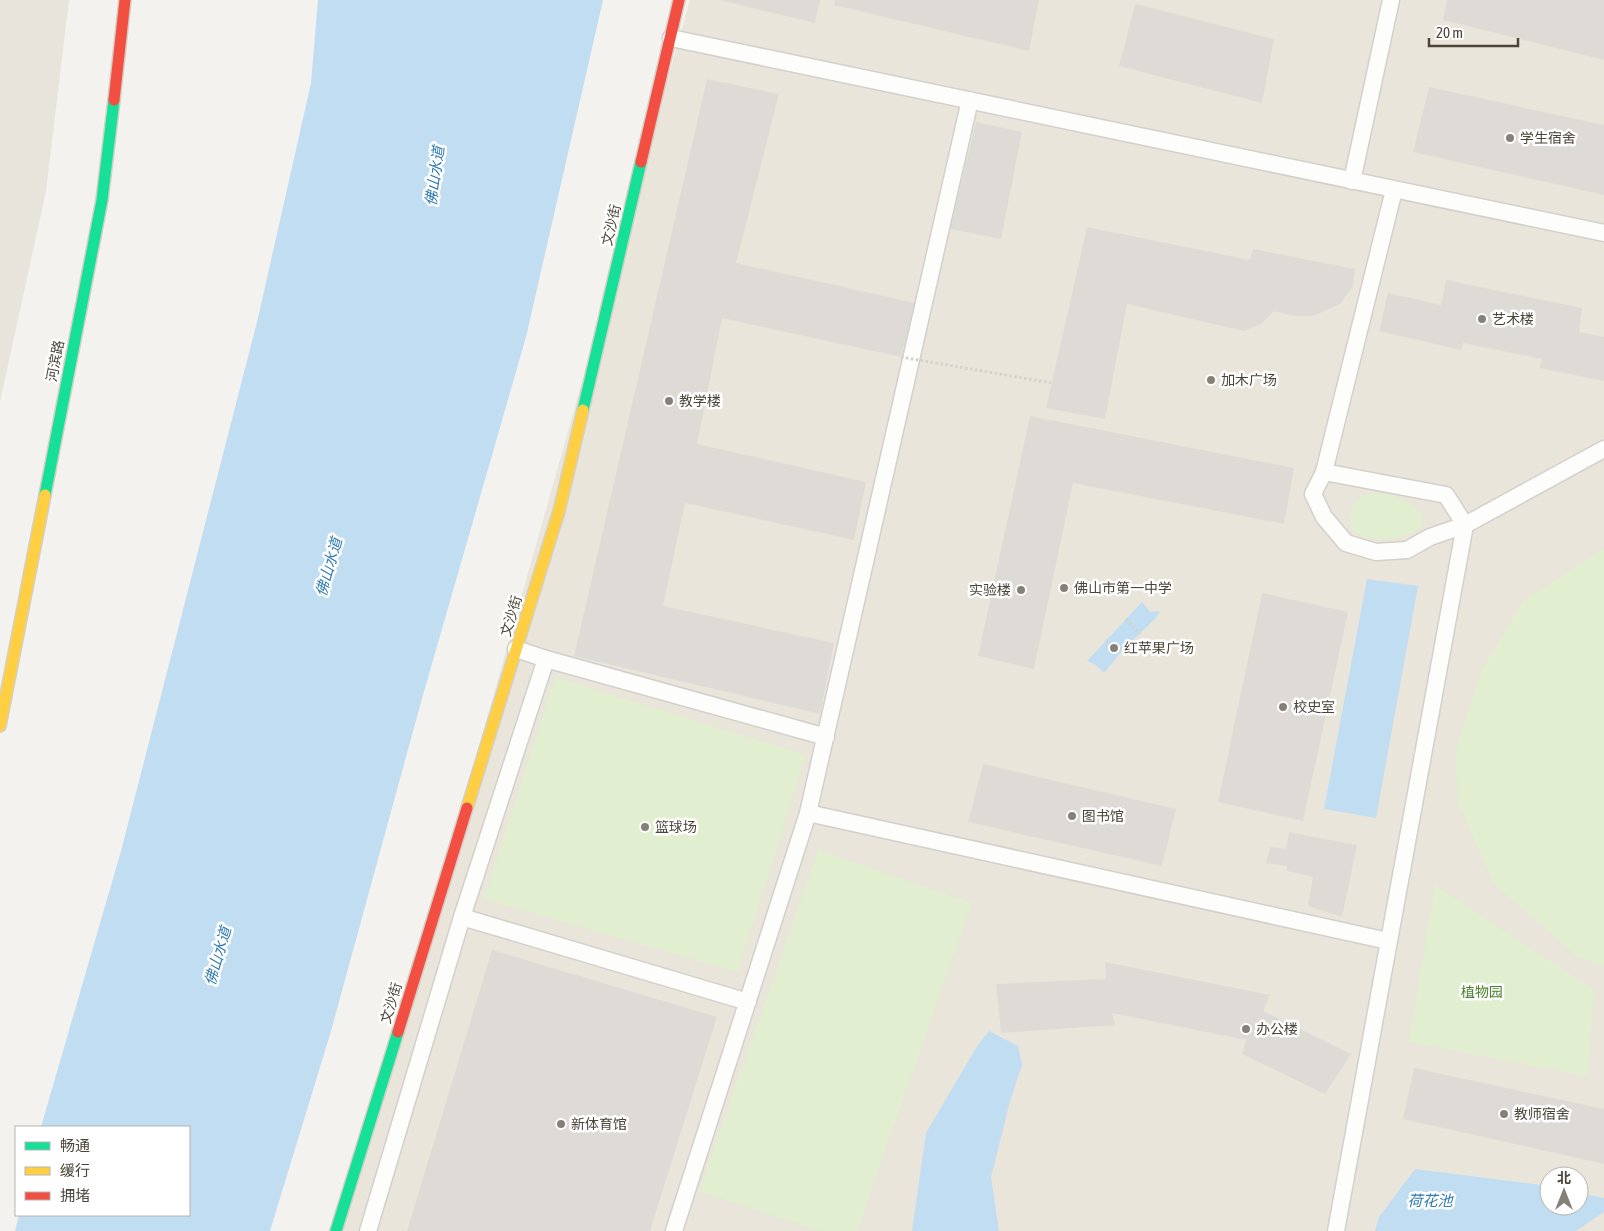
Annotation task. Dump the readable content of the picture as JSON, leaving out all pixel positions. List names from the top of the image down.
{
  "streets": {
    "street": ["文沙街", "河滨路"]
  },
  "water": ["佛山水道", "荷花池"],
  "parks": ["植物园"],
  "places": [
    "学生宿舍",
    "艺术楼",
    "加木广场",
    "教学楼",
    "佛山市第一中学",
    "实验楼",
    "红苹果广场",
    "校史室",
    "图书馆",
    "篮球场",
    "办公楼",
    "教师宿舍",
    "新体育馆"
  ],
  "legend": ["畅通", "缓行", "拥堵"],
  "scale_bar": "20 m",
  "north": "top"
}
